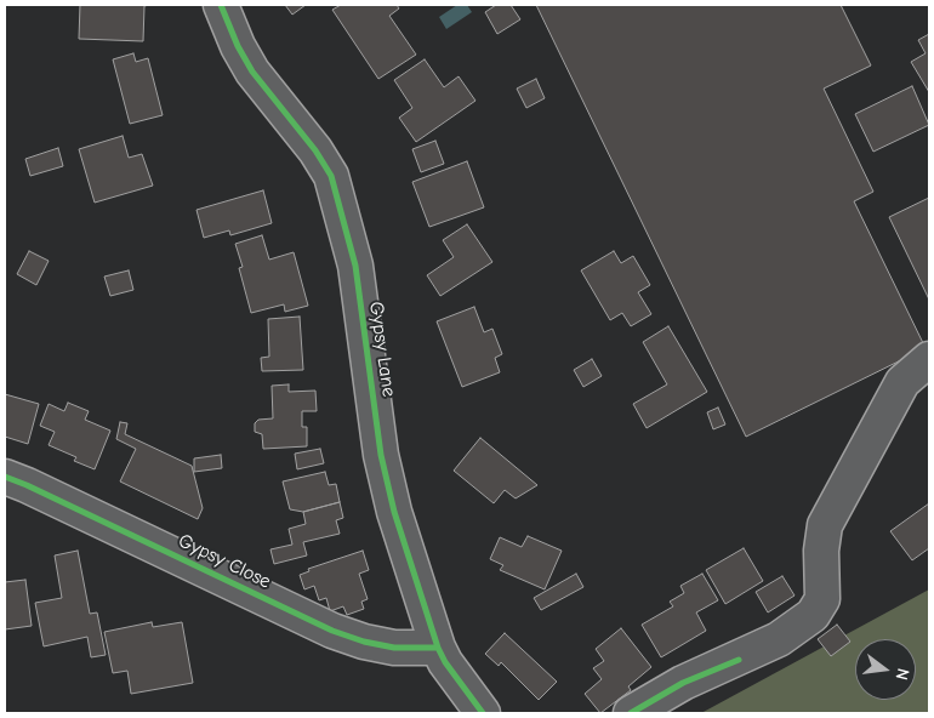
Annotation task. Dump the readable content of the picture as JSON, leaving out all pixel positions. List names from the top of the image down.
{
  "streets": {
    "street": ["Gypsy Lane", "Gypsy Close"]
  },
  "crossings": [
    ["Gypsy Lane", "Gypsy Close"]
  ],
  "north": "right"
}
